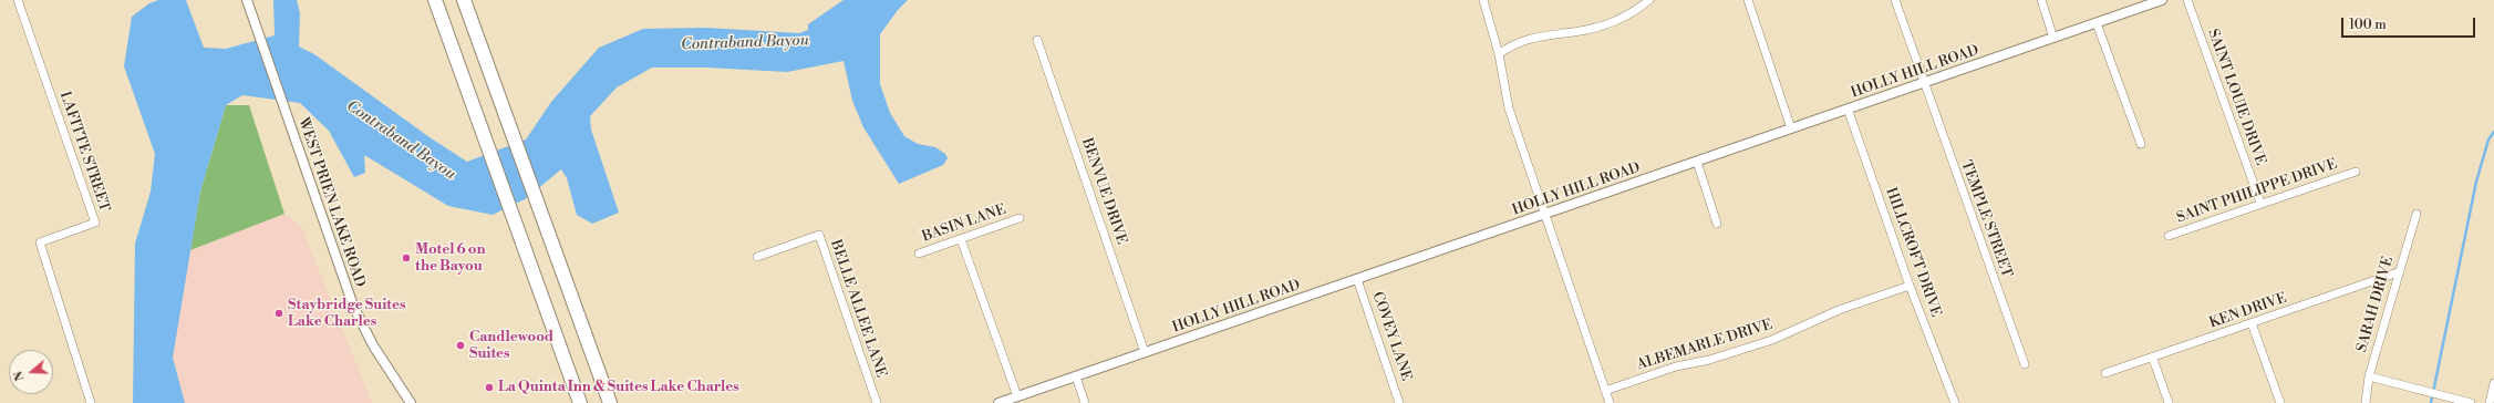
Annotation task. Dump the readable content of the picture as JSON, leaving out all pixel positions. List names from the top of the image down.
{
  "streets": {
    "street": [
      "HOLLY HILL ROAD",
      "SAINT LOUIE DRIVE",
      "LAFITTE STREET",
      "BENVUE DRIVE",
      "SAINT PHILIPPE DRIVE",
      "WEST PRIEN LAKE ROAD",
      "TEMPLE STREET",
      "BASIN LANE",
      "HILLCROFT DRIVE",
      "SARAH DRIVE",
      "BELLE ALLEE LANE",
      "KEN DRIVE",
      "COVEY LANE",
      "ALBEMARLE DRIVE"
    ]
  },
  "crossings": [
    ["HOLLY HILL ROAD", "BENVUE DRIVE"],
    ["HOLLY HILL ROAD", "TEMPLE STREET"],
    ["HOLLY HILL ROAD", "HILLCROFT DRIVE"],
    ["HOLLY HILL ROAD", "COVEY LANE"],
    ["SAINT LOUIE DRIVE", "SAINT PHILIPPE DRIVE"],
    ["HILLCROFT DRIVE", "ALBEMARLE DRIVE"],
    ["SARAH DRIVE", "KEN DRIVE"]
  ],
  "water": ["Contraband Bayou"],
  "places": [
    "Motel 6 on the Bayou",
    "Staybridge Suites Lake Charles",
    "Candlewood Suites",
    "La Quinta Inn & Suites Lake Charles"
  ],
  "scale_bar": "100 m",
  "north": "left"
}
